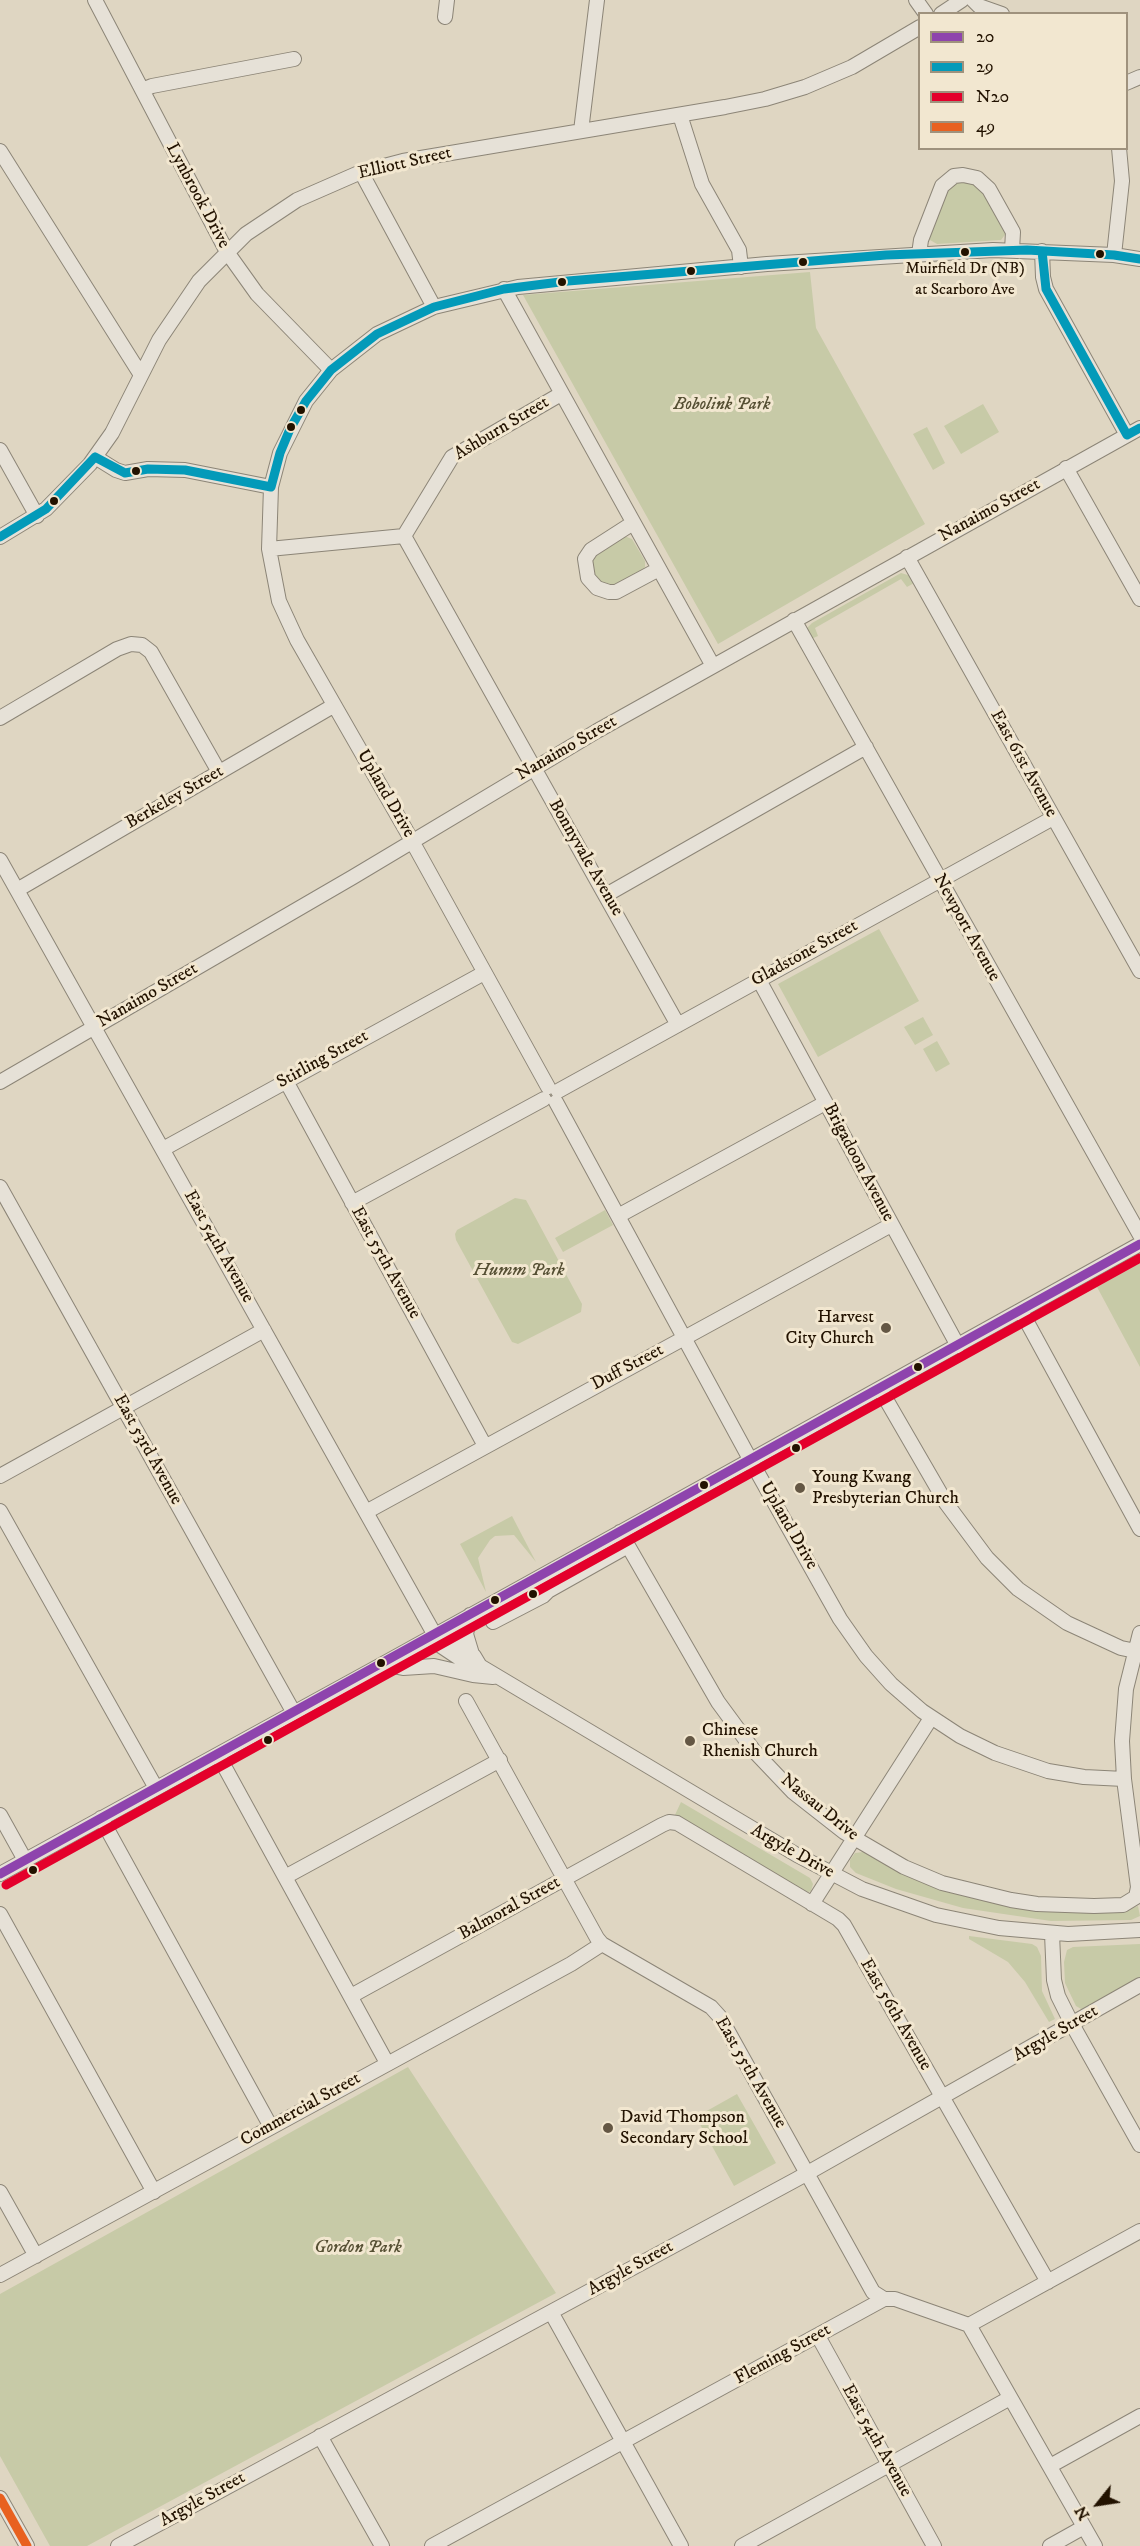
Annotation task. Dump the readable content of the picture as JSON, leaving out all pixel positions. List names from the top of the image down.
{
  "streets": {
    "street": [
      "Elliott Street",
      "Lynbrook Drive",
      "Ashburn Street",
      "Nanaimo Street",
      "East 61st Avenue",
      "Upland Drive",
      "Berkeley Street",
      "Bonnyvale Avenue",
      "Newport Avenue",
      "Gladstone Street",
      "Stirling Street",
      "Brigadoon Avenue",
      "East 54th Avenue",
      "East 55th Avenue",
      "Duff Street",
      "East 53rd Avenue",
      "Nassau Drive",
      "Argyle Drive",
      "Balmoral Street",
      "East 56th Avenue",
      "Argyle Street",
      "Commercial Street",
      "Fleming Street"
    ]
  },
  "crossings": [
    ["Elliott Street", "Lynbrook Drive"],
    ["Lynbrook Drive", "Upland Drive"],
    ["Ashburn Street", "Bonnyvale Avenue"],
    ["Nanaimo Street", "East 61st Avenue"],
    ["Nanaimo Street", "Upland Drive"],
    ["Nanaimo Street", "Bonnyvale Avenue"],
    ["Nanaimo Street", "Newport Avenue"],
    ["Nanaimo Street", "East 54th Avenue"],
    ["East 61st Avenue", "Gladstone Street"],
    ["Upland Drive", "Berkeley Street"],
    ["Upland Drive", "Gladstone Street"],
    ["Upland Drive", "Stirling Street"],
    ["Upland Drive", "Duff Street"],
    ["Upland Drive", "Nassau Drive"],
    ["Berkeley Street", "East 54th Avenue"],
    ["Bonnyvale Avenue", "Gladstone Street"],
    ["Newport Avenue", "Gladstone Street"],
    ["Gladstone Street", "Brigadoon Avenue"],
    ["Gladstone Street", "East 55th Avenue"],
    ["Stirling Street", "East 54th Avenue"],
    ["Stirling Street", "East 55th Avenue"],
    ["Brigadoon Avenue", "Duff Street"],
    ["East 54th Avenue", "Duff Street"],
    ["East 54th Avenue", "Argyle Drive"],
    ["East 54th Avenue", "Fleming Street"],
    ["East 55th Avenue", "Duff Street"],
    ["East 55th Avenue", "Argyle Street"],
    ["East 55th Avenue", "Commercial Street"],
    ["East 55th Avenue", "Fleming Street"],
    ["Balmoral Street", "East 56th Avenue"],
    ["East 56th Avenue", "Argyle Street"]
  ],
  "parks": ["Bobolink Park", "Humm Park", "Gordon Park"],
  "places": [
    "Muirfield Dr (NB) at Scarboro Ave",
    "Harvest City Church",
    "Young Kwang Presbyterian Church",
    "Chinese Rhenish Church",
    "David Thompson Secondary School"
  ],
  "lines": [
    "transit line 29",
    "transit line 20",
    "transit line N20",
    "transit line 49"
  ],
  "legend": [
    "20",
    "29",
    "N20",
    "49"
  ],
  "north": "bottom left"
}
